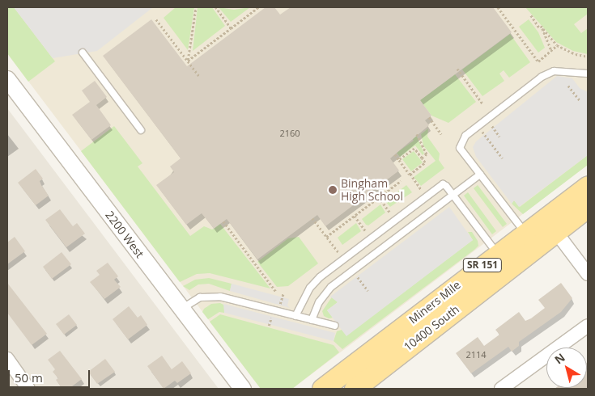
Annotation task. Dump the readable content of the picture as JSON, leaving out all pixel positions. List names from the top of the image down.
{
  "streets": {
    "main road": ["SR 151", "Miners Mile", "10400 South"],
    "street": ["2200 West"]
  },
  "crossings": [
    ["Miners Mile", "10400 South"]
  ],
  "places": ["Bingham High School"],
  "house_numbers": ["2160", "2114"],
  "scale_bar": "50 m",
  "north": "top left"
}
